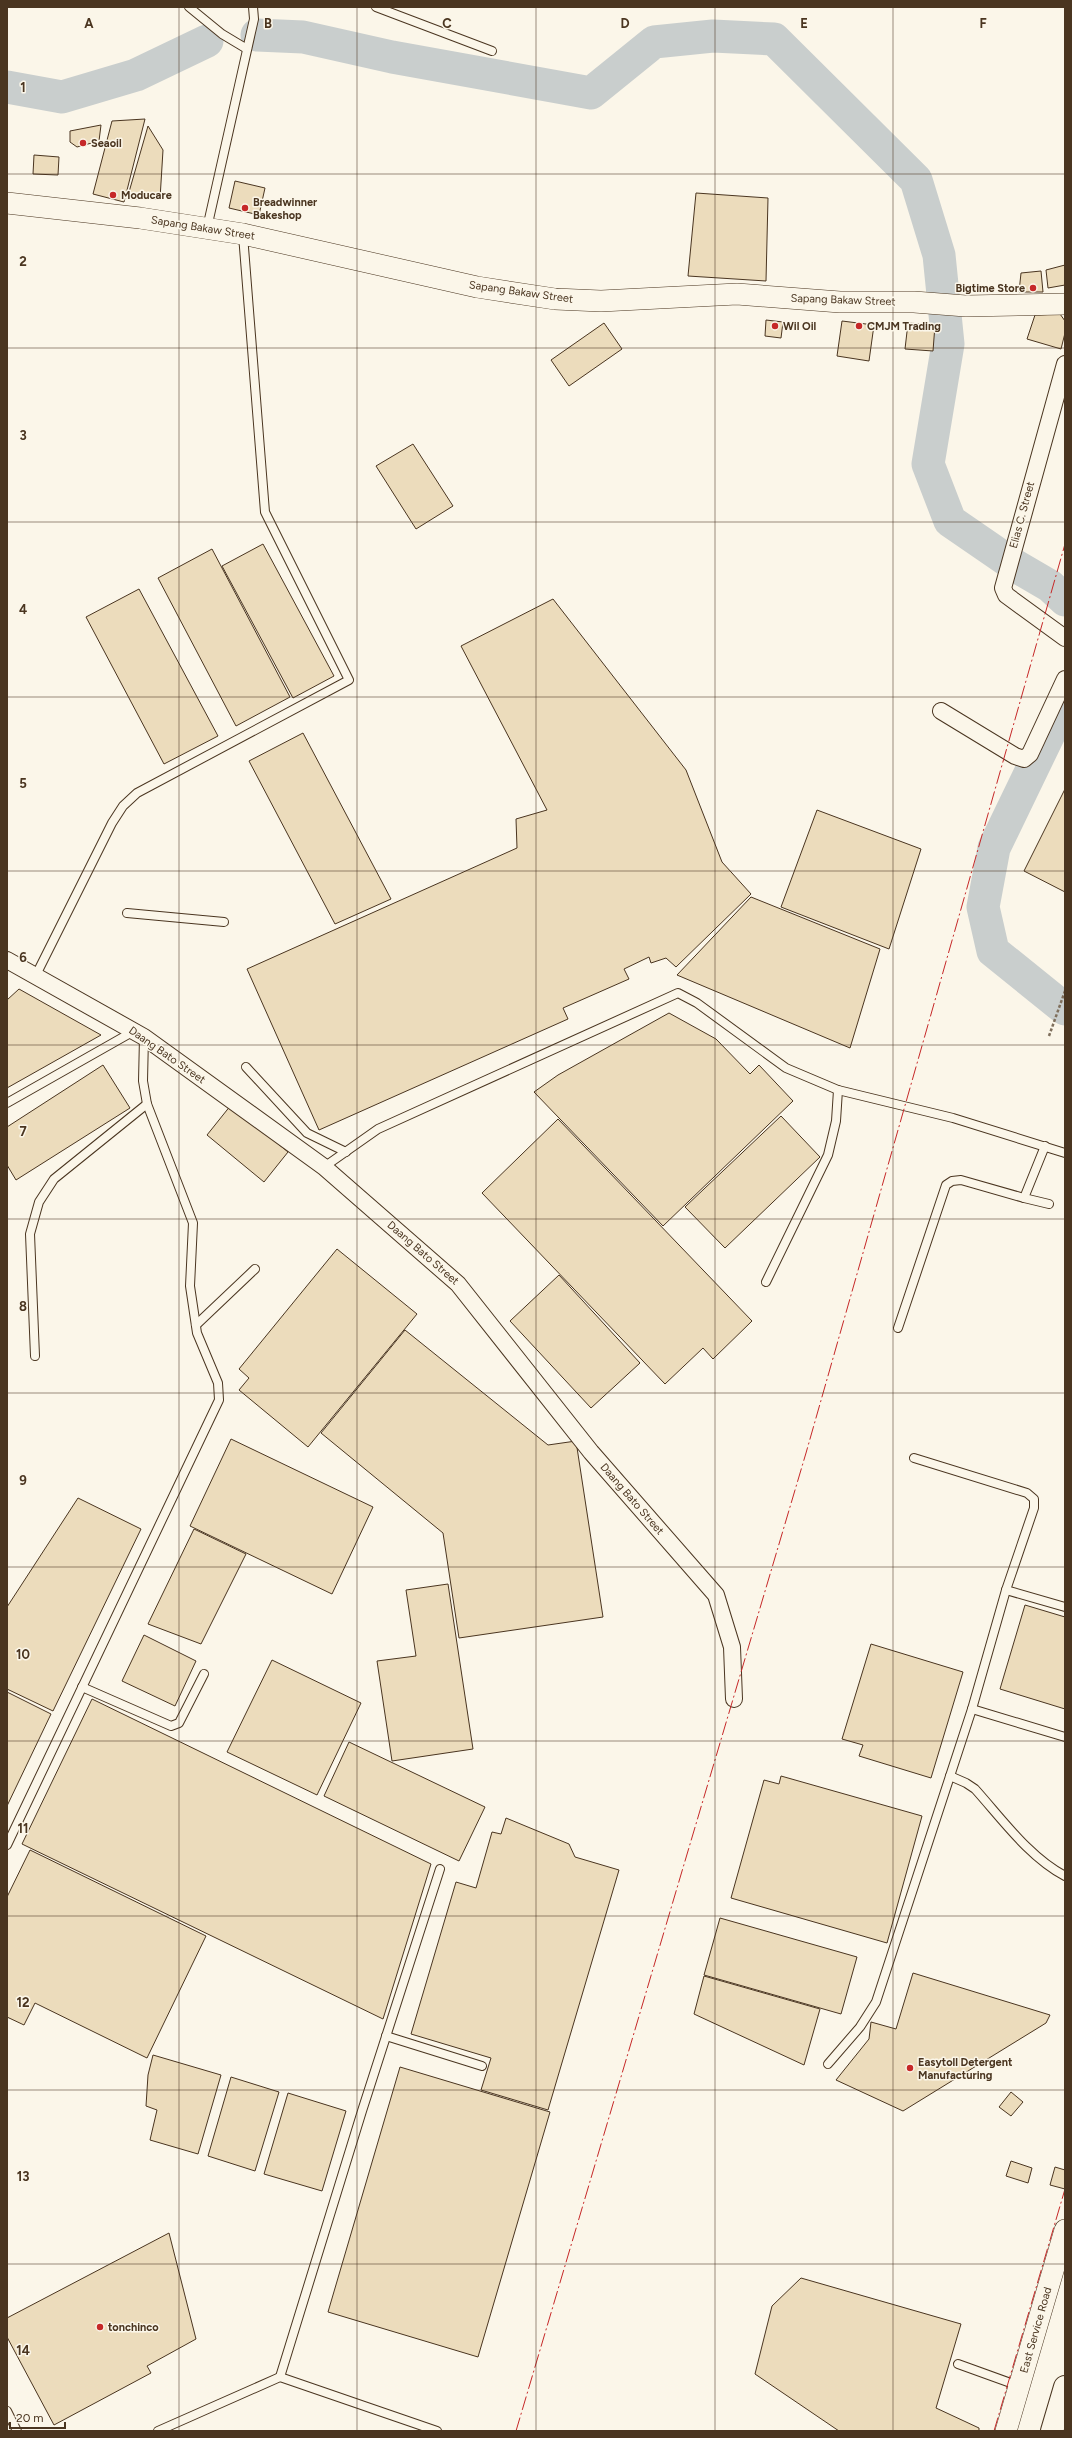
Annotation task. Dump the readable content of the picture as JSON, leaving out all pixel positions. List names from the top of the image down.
{
  "streets": {
    "street": [
      "Sapang Bakaw Street",
      "Elias C. Street",
      "Daang Bato Street",
      "East Service Road"
    ]
  },
  "places": [
    "Seaoil",
    "Moducare",
    "Breadwinner Bakeshop",
    "Bigtime Store",
    "Wil Oil",
    "CMJM Trading",
    "Easytoll Detergent Manufacturing",
    "tonchinco"
  ],
  "scale_bar": "20 m",
  "grid": {
    "columns": [
      "A",
      "B",
      "C",
      "D",
      "E",
      "F"
    ],
    "rows": [
      "1",
      "2",
      "3",
      "4",
      "5",
      "6",
      "7",
      "8",
      "9",
      "10",
      "11",
      "12",
      "13",
      "14"
    ]
  }
}
